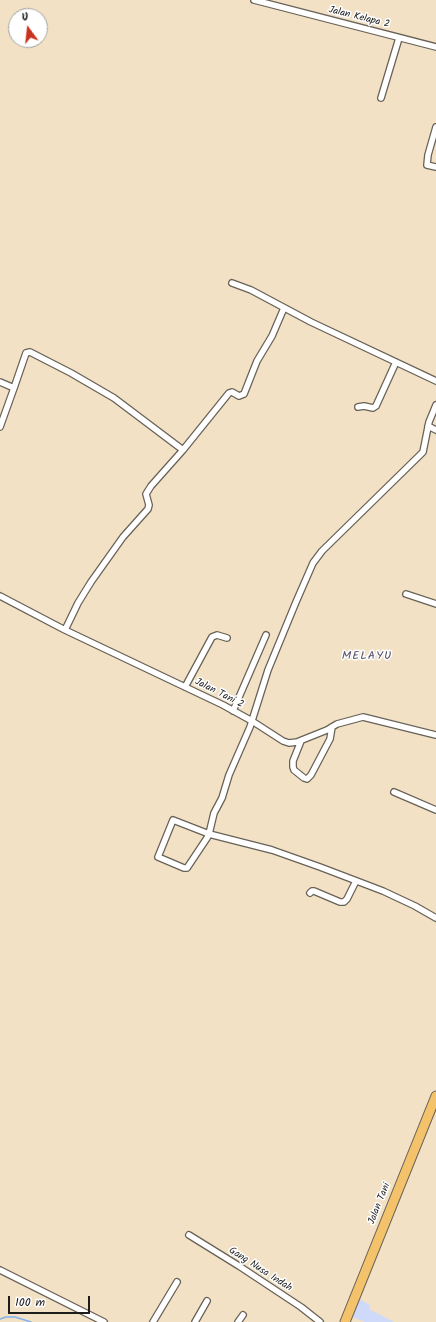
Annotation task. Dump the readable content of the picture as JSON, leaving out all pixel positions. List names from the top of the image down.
{
  "streets": {
    "highway": ["Jalan Tani"],
    "street": ["Jalan Kelapa 2", "Jalan Tani 2", "Gang Nusa Indah"]
  },
  "districts": ["MELAYU"],
  "scale_bar": "100 m",
  "north": "top"
}
